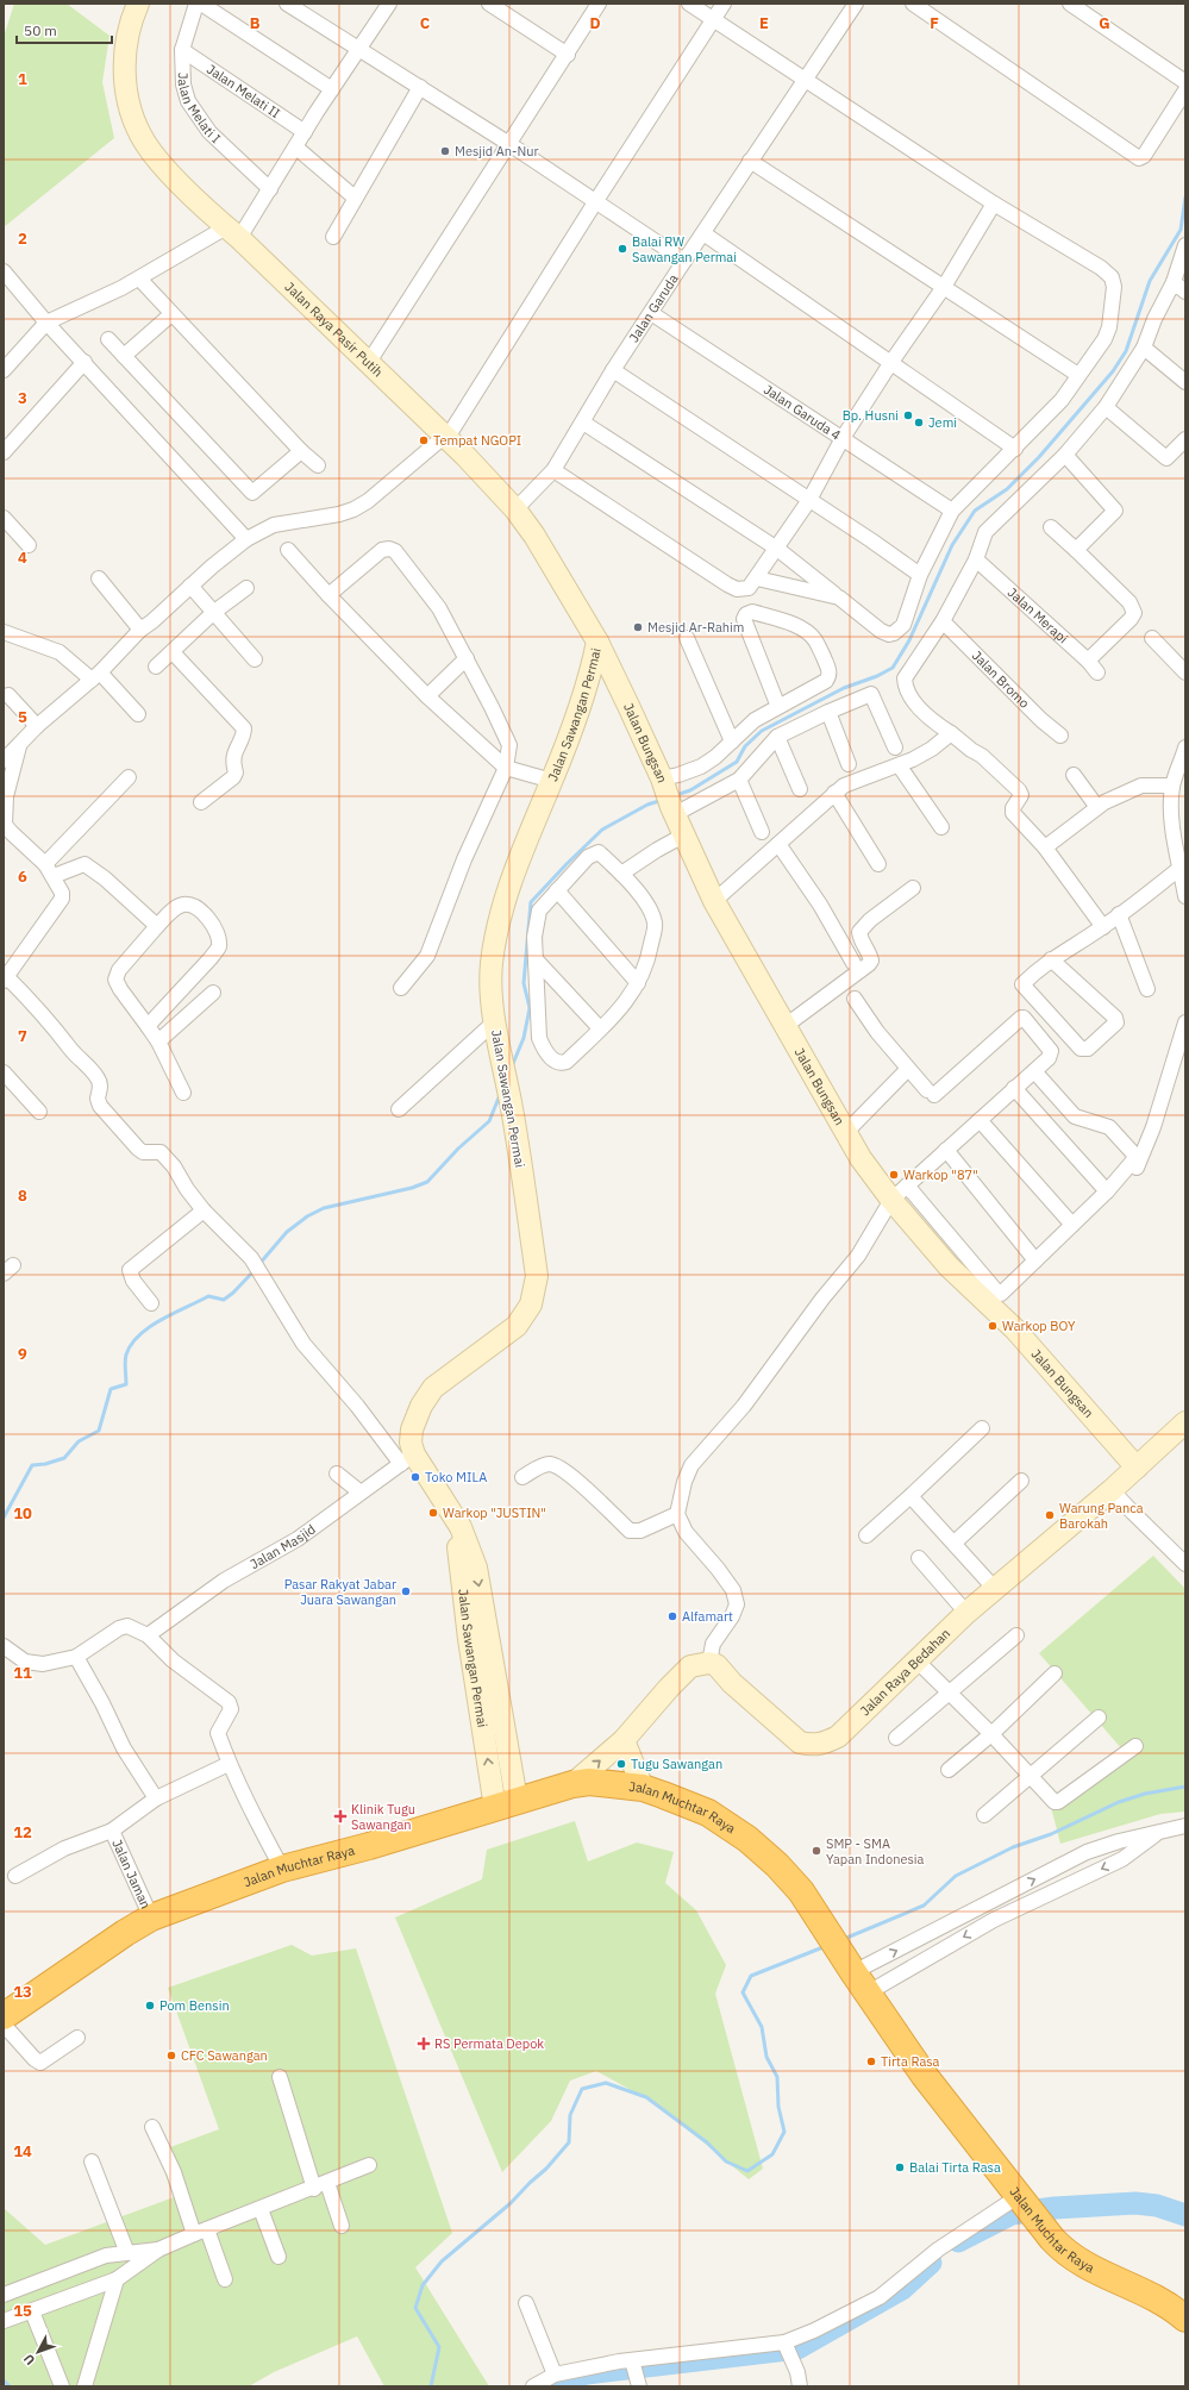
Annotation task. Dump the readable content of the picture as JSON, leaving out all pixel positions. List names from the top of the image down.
{
  "streets": {
    "highway": ["Jalan Muchtar Raya"],
    "street": [
      "Jalan Melati II",
      "Jalan Melati I",
      "Jalan Garuda",
      "Jalan Raya Pasir Putih",
      "Jalan Garuda 4",
      "Jalan Merapi",
      "Jalan Bromo",
      "Jalan Sawangan Permai",
      "Jalan Bungsan",
      "Jalan Masjid",
      "Jalan Raya Bedahan",
      "Jalan Jaman"
    ]
  },
  "crossings": [
    ["Jalan Melati II", "Jalan Melati I"],
    ["Jalan Garuda", "Jalan Raya Pasir Putih"],
    ["Jalan Garuda", "Jalan Garuda 4"],
    ["Jalan Raya Pasir Putih", "Jalan Sawangan Permai"],
    ["Jalan Raya Pasir Putih", "Jalan Bungsan"],
    ["Jalan Sawangan Permai", "Jalan Bungsan"],
    ["Jalan Sawangan Permai", "Jalan Masjid"],
    ["Jalan Sawangan Permai", "Jalan Muchtar Raya"],
    ["Jalan Bungsan", "Jalan Raya Bedahan"],
    ["Jalan Muchtar Raya", "Jalan Jaman"]
  ],
  "places": {
    "other": [
      "Mesjid An-Nur",
      "Balai RW Sawangan Permai",
      "Bp. Husni",
      "Jemi",
      "Tempat NGOPI",
      "Mesjid Ar-Rahim",
      "Warkop \"87\"",
      "Warkop BOY",
      "Toko MILA",
      "Warkop \"JUSTIN\"",
      "Warung Panca Barokah",
      "Pasar Rakyat Jabar Juara Sawangan",
      "Alfamart",
      "Tugu Sawangan",
      "SMP - SMA Yapan Indonesia",
      "Pom Bensin",
      "CFC Sawangan",
      "Tirta Rasa",
      "Balai Tirta Rasa"
    ],
    "health": ["Klinik Tugu Sawangan", "RS Permata Depok"]
  },
  "scale_bar": "50 m",
  "north": "bottom left",
  "grid": {
    "columns": [
      "B",
      "C",
      "D",
      "E",
      "F",
      "G"
    ],
    "rows": [
      "1",
      "2",
      "3",
      "4",
      "5",
      "6",
      "7",
      "8",
      "9",
      "10",
      "11",
      "12",
      "13",
      "14",
      "15"
    ]
  }
}
